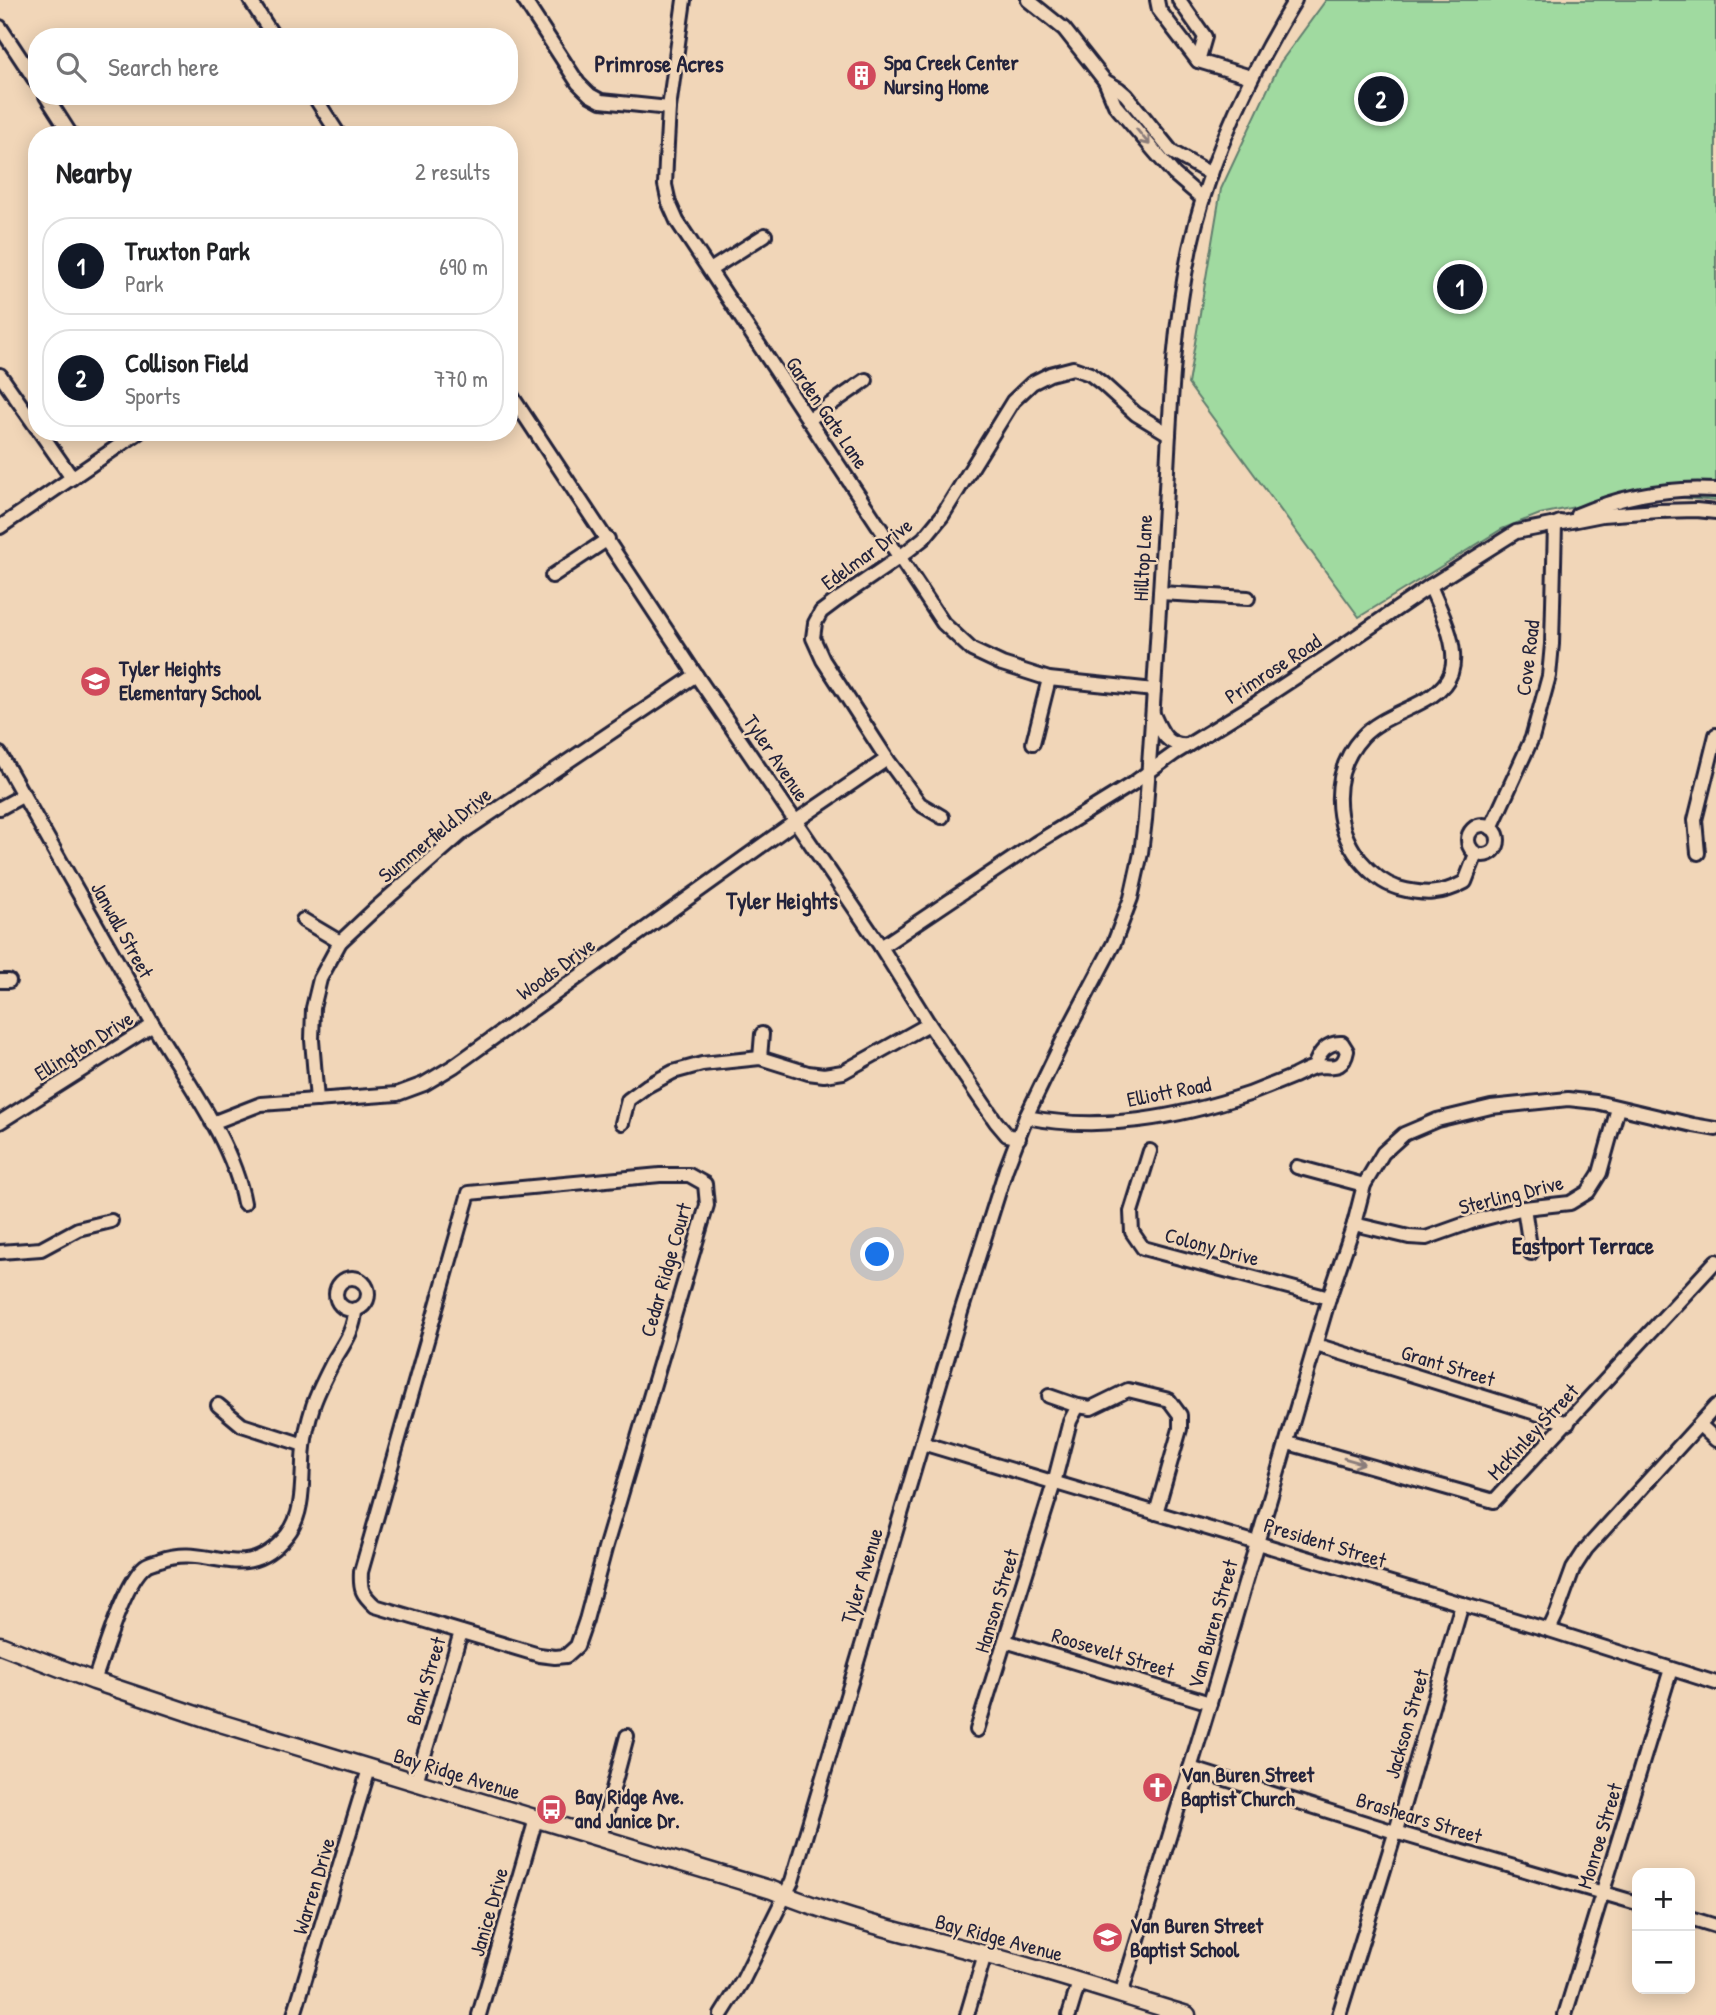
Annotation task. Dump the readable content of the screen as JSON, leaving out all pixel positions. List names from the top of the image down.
{
  "streets": {
    "main road": ["Bay Ridge Avenue"],
    "street": [
      "Garden Gate Lane",
      "Edelmar Drive",
      "Hilltop Lane",
      "Cove Road",
      "Primrose Road",
      "Tyler Avenue",
      "Summerfield Drive",
      "Janwall Street",
      "Woods Drive",
      "Ellington Drive",
      "Elliott Road",
      "Sterling Drive",
      "Colony Drive",
      "Cedar Ridge Court",
      "Grant Street",
      "McKinley Street",
      "President Street",
      "Hanson Street",
      "Van Buren Street",
      "Roosevelt Street",
      "Bank Street",
      "Jackson Street",
      "Brashears Street",
      "Monroe Street",
      "Warren Drive",
      "Janice Drive"
    ]
  },
  "crossings": [
    ["Garden Gate Lane", "Edelmar Drive"],
    ["Garden Gate Lane", "Hilltop Lane"],
    ["Edelmar Drive", "Hilltop Lane"],
    ["Edelmar Drive", "Woods Drive"],
    ["Hilltop Lane", "Primrose Road"],
    ["Hilltop Lane", "Tyler Avenue"],
    ["Hilltop Lane", "Elliott Road"],
    ["Cove Road", "Primrose Road"],
    ["Primrose Road", "Tyler Avenue"],
    ["Tyler Avenue", "Summerfield Drive"],
    ["Tyler Avenue", "Woods Drive"],
    ["Tyler Avenue", "Elliott Road"],
    ["Tyler Avenue", "President Street"],
    ["Tyler Avenue", "Bay Ridge Avenue"],
    ["Summerfield Drive", "Woods Drive"],
    ["Janwall Street", "Woods Drive"],
    ["Janwall Street", "Ellington Drive"],
    ["Sterling Drive", "Van Buren Street"],
    ["Colony Drive", "Van Buren Street"],
    ["Cedar Ridge Court", "Bank Street"],
    ["Grant Street", "McKinley Street"],
    ["Grant Street", "Van Buren Street"],
    ["McKinley Street", "Van Buren Street"],
    ["President Street", "Hanson Street"],
    ["President Street", "Van Buren Street"],
    ["President Street", "Jackson Street"],
    ["President Street", "Monroe Street"],
    ["Hanson Street", "Roosevelt Street"],
    ["Van Buren Street", "Roosevelt Street"],
    ["Van Buren Street", "Bay Ridge Avenue"],
    ["Van Buren Street", "Brashears Street"],
    ["Bank Street", "Bay Ridge Avenue"],
    ["Jackson Street", "Brashears Street"],
    ["Bay Ridge Avenue", "Warren Drive"],
    ["Bay Ridge Avenue", "Janice Drive"],
    ["Brashears Street", "Monroe Street"]
  ],
  "one_way": ["McKinley Street"],
  "districts": ["Primrose Acres", "Tyler Heights", "Eastport Terrace"],
  "places": {
    "building": ["Spa Creek Center Nursing Home"],
    "school or university": ["Tyler Heights Elementary School", "Van Buren Street Baptist School"],
    "church": ["Van Buren Street Baptist Church"],
    "bus stop": ["Bay Ridge Ave. and Janice Dr."]
  },
  "page": {
    "search": "Search here",
    "pins": ["2", "1"],
    "heading": ["Nearby", "2 results"],
    "list": [
      {
        "mark": "1",
        "name": "Truxton Park",
        "note": "Park",
        "value": "690 m"
      },
      {
        "mark": "2",
        "name": "Collison Field",
        "note": "Sports",
        "value": "770 m"
      }
    ],
    "map_buttons": ["+", "−"]
  }
}
